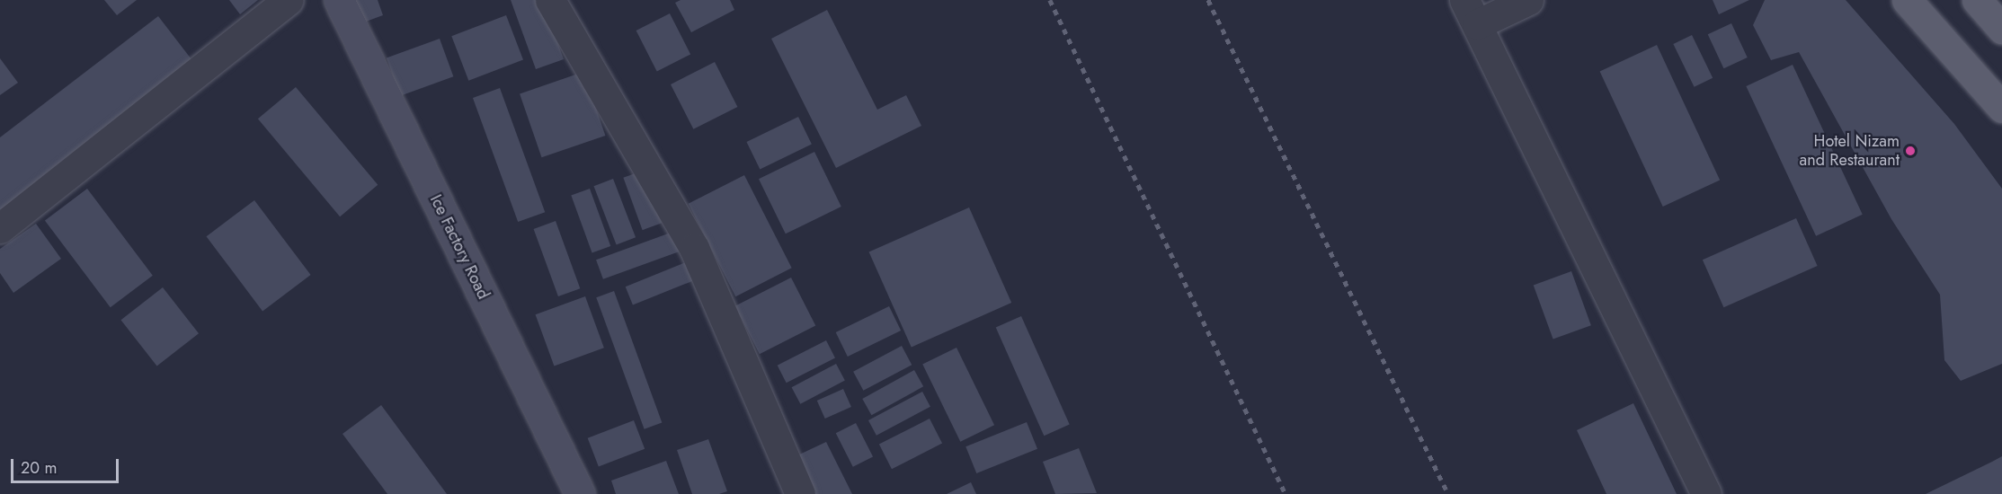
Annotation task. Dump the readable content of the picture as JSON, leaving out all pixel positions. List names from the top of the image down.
{
  "streets": {
    "street": ["Ice Factory Road"]
  },
  "places": ["Hotel Nizam and Restaurant"],
  "scale_bar": "20 m"
}
